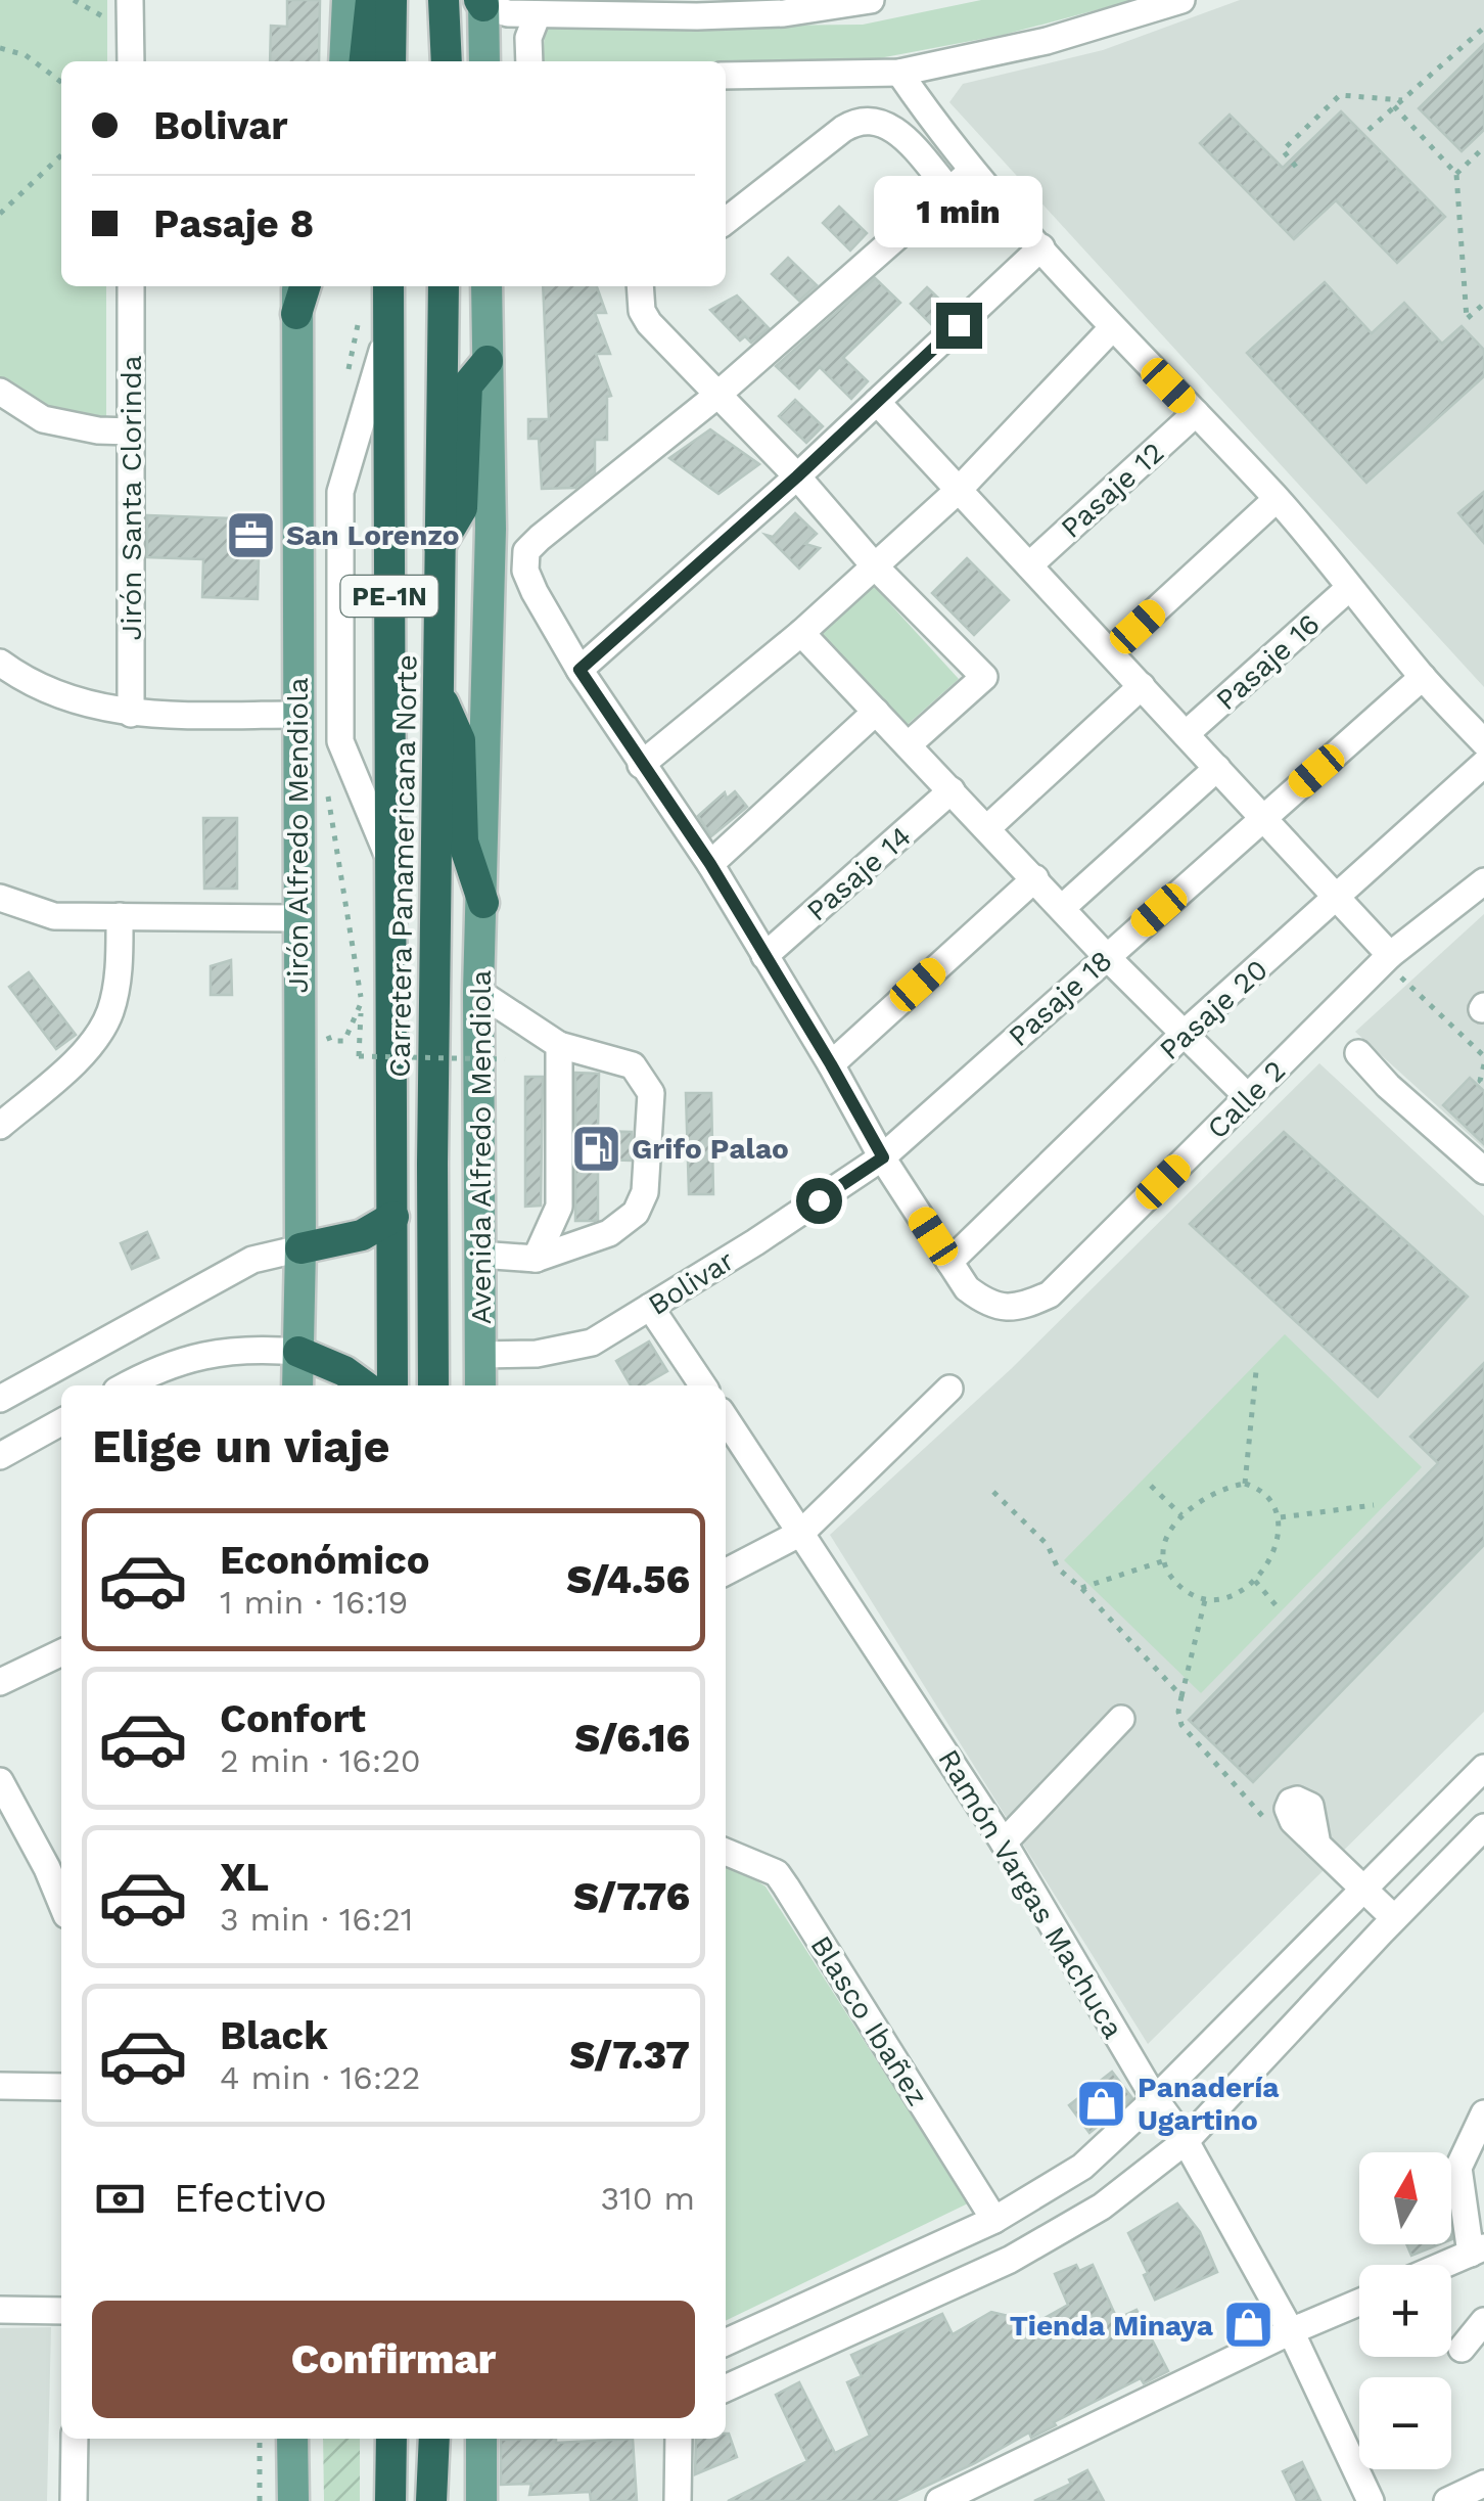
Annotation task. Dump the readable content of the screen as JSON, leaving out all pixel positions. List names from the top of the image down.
{
  "streets": {
    "highway": ["PE-1N", "Carretera Panamericana Norte"],
    "main road": ["Jirón Alfredo Mendiola", "Avenida Alfredo Mendiola"],
    "street": [
      "Pasaje 12",
      "Jirón Santa Clorinda",
      "Pasaje 16",
      "Pasaje 14",
      "Pasaje 18",
      "Pasaje 20",
      "Calle 2",
      "Bolivar",
      "Ramón Vargas Machuca",
      "Blasco Ibañez"
    ]
  },
  "crossings": [
    ["Pasaje 18", "Bolivar"],
    ["Pasaje 20", "Calle 2"],
    ["Avenida Alfredo Mendiola", "Bolivar"]
  ],
  "places": {
    "office": ["San Lorenzo"],
    "fuel station": ["Grifo Palao"],
    "shop": ["Panadería Ugartino", "Tienda Minaya"]
  },
  "north": "top",
  "page": {
    "banner": ["Bolivar", "Pasaje 8"],
    "bubble": "1 min",
    "heading": "Elige un viaje",
    "list": [
      {
        "name": "Económico",
        "note": "1 min · 16:19",
        "value": "S/4.56"
      },
      {
        "name": "Confort",
        "note": "2 min · 16:20",
        "value": "S/6.16"
      },
      {
        "name": "XL",
        "note": "3 min · 16:21",
        "value": "S/7.76"
      },
      {
        "name": "Black",
        "note": "4 min · 16:22",
        "value": "S/7.37"
      }
    ],
    "pay": ["Efectivo", "310 m"],
    "map_buttons": ["+", "−"],
    "buttons": "Confirmar"
  }
}
